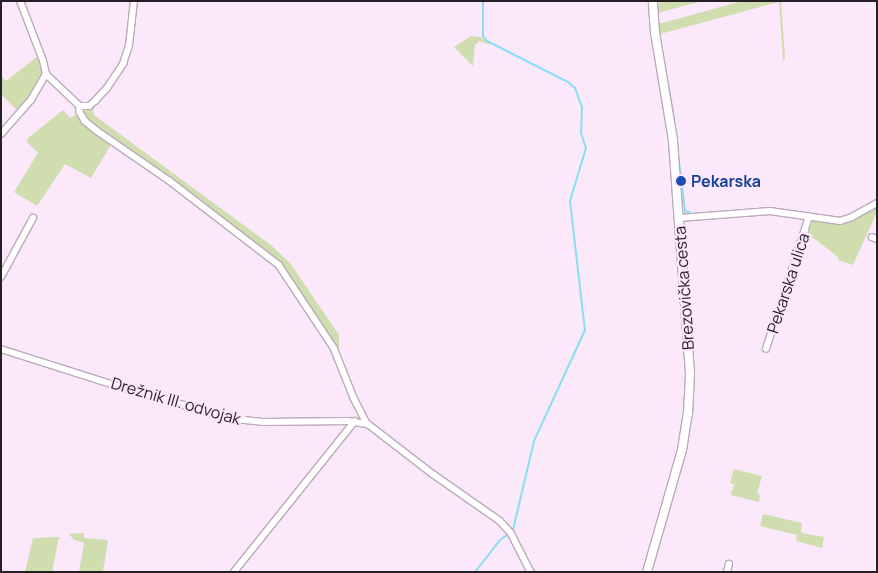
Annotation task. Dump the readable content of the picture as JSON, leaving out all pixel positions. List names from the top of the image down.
{
  "streets": {
    "main road": ["Brezovička cesta"],
    "street": ["Pekarska ulica", "Drežnik III. odvojak"]
  },
  "crossings": [
    ["Pekarska ulica", "Brezovička cesta"]
  ],
  "places": ["Pekarska"]
}
